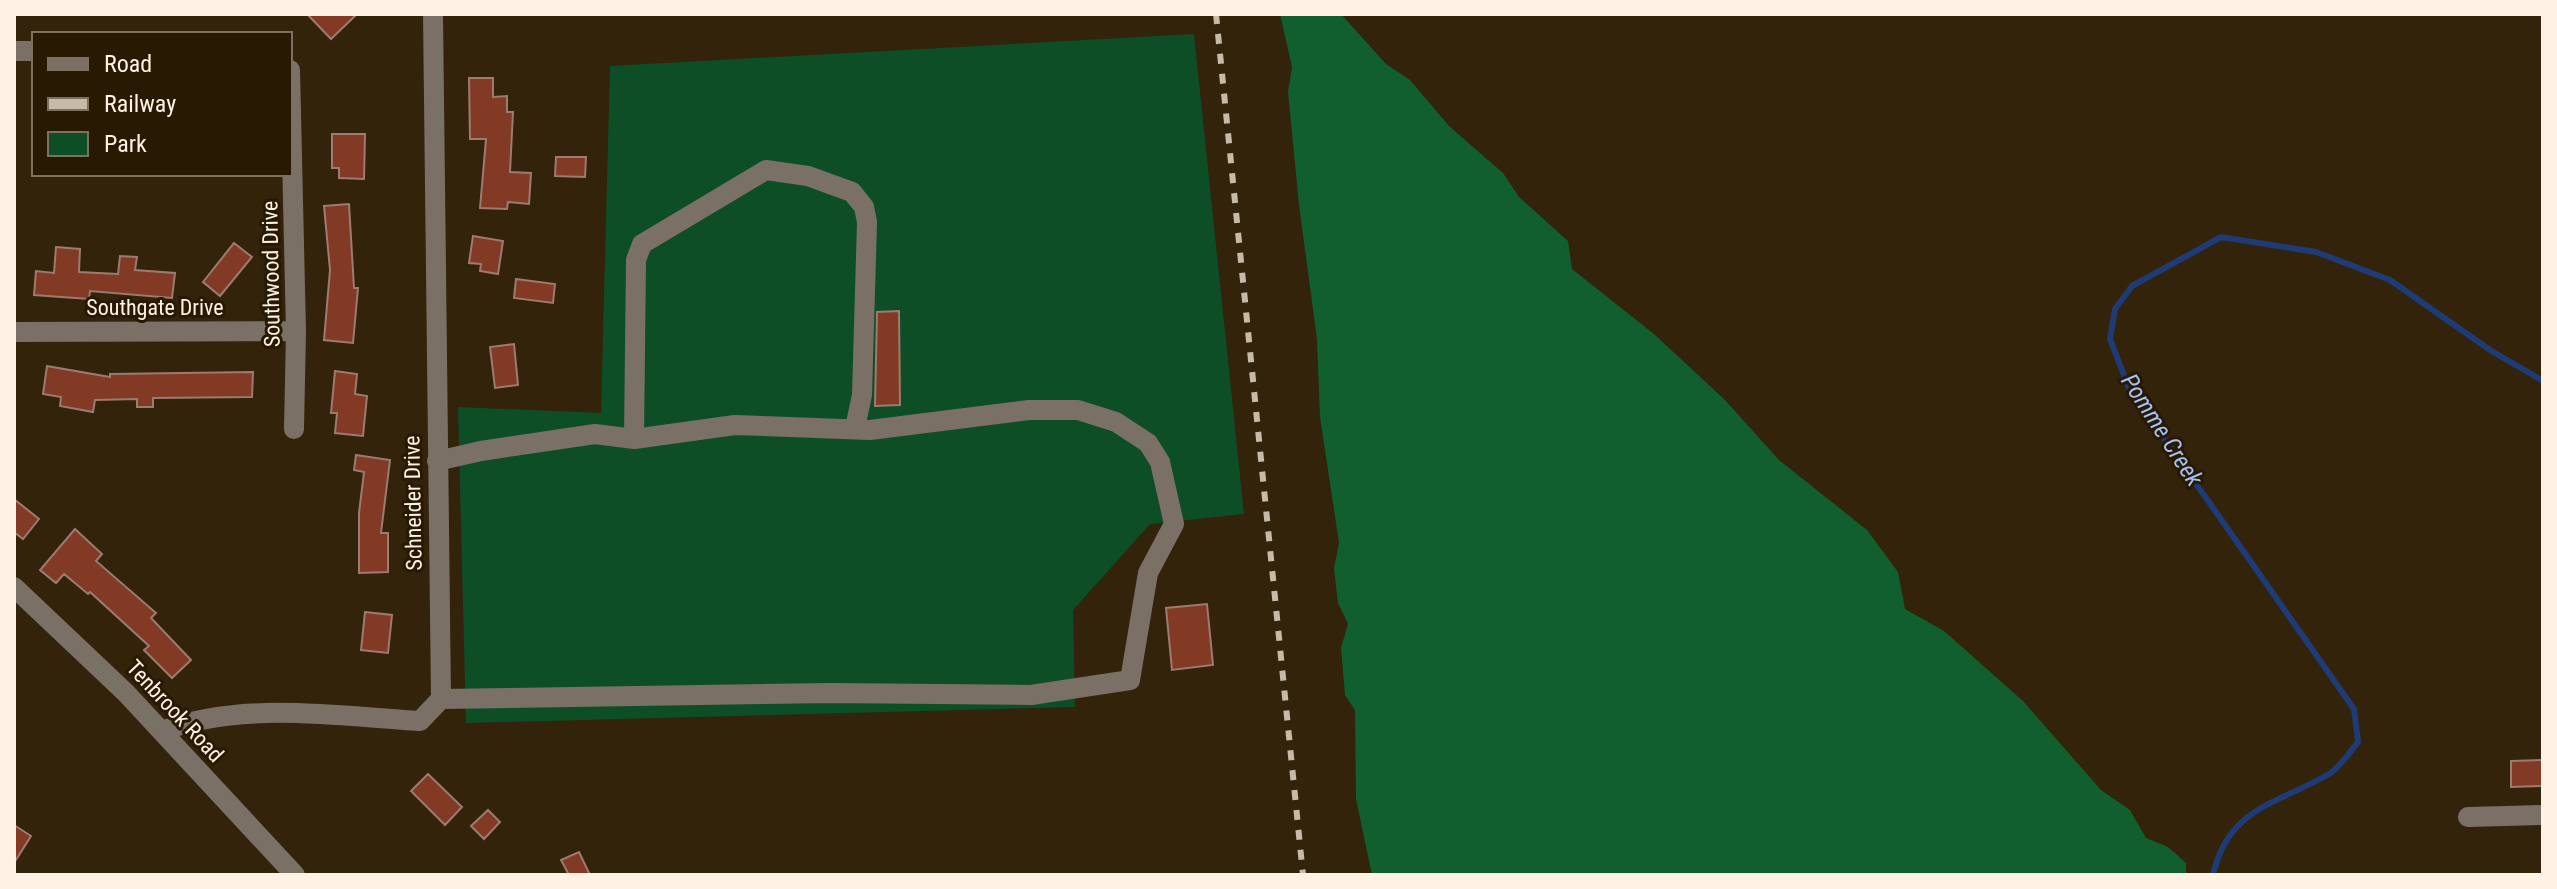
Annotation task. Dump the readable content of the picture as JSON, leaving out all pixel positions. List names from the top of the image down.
{
  "streets": {
    "street": [
      "Southwood Drive",
      "Southgate Drive",
      "Schneider Drive",
      "Tenbrook Road"
    ]
  },
  "crossings": [
    ["Southwood Drive", "Southgate Drive"]
  ],
  "water": ["Pomme Creek"],
  "legend": ["Road", "Railway", "Park"]
}
